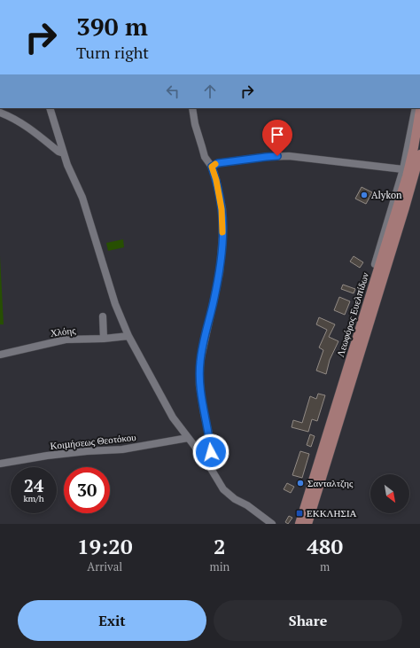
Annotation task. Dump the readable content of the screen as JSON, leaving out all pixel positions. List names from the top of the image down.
{
  "streets": {
    "main road": ["Λεωφόρος Ευελπίδων"],
    "street": ["Χλόης", "Κοιμήσεως Θεοτόκου"]
  },
  "places": {
    "other": ["Alykon", "Σανταλτζης"],
    "transit": ["ΕΚΚΛΗΣΙΑ"]
  },
  "north": "bottom right",
  "page": {
    "turn": ["390 m", "Turn right"],
    "speed": "24 km/h",
    "limit": "30",
    "eta": [
      "19:20",
      "Arrival",
      "2",
      "min",
      "480",
      "m"
    ],
    "buttons": ["Exit", "Share"]
  }
}
